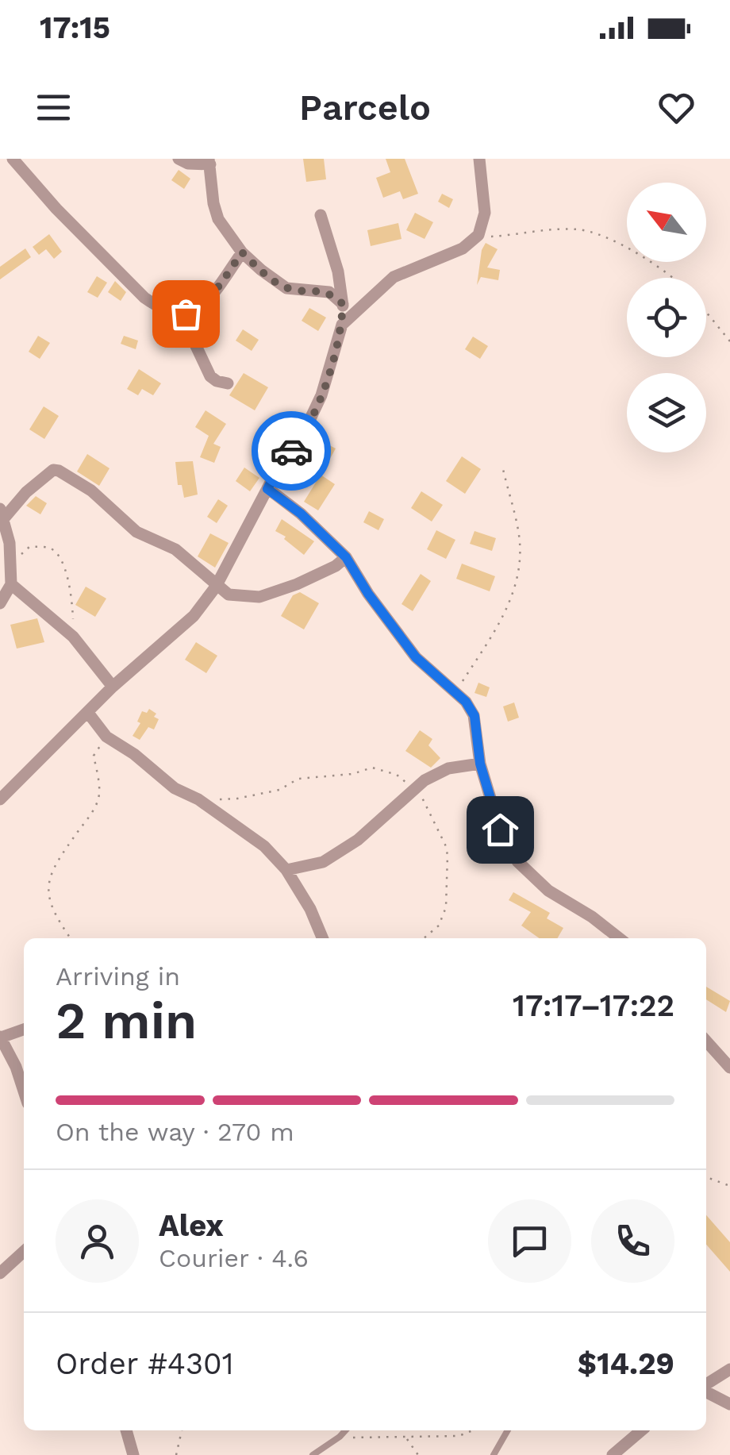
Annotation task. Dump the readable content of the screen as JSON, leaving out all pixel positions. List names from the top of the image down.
{
  "north": "top left",
  "page": {
    "status": "17:15",
    "header": "Parcelo",
    "heading": ["2 min", "Arriving in", "17:17–17:22"],
    "panel": [
      "Alex",
      "Courier · 4.6",
      "Order #4301",
      "$14.29"
    ],
    "bar": "On the way · 270 m"
  }
}
